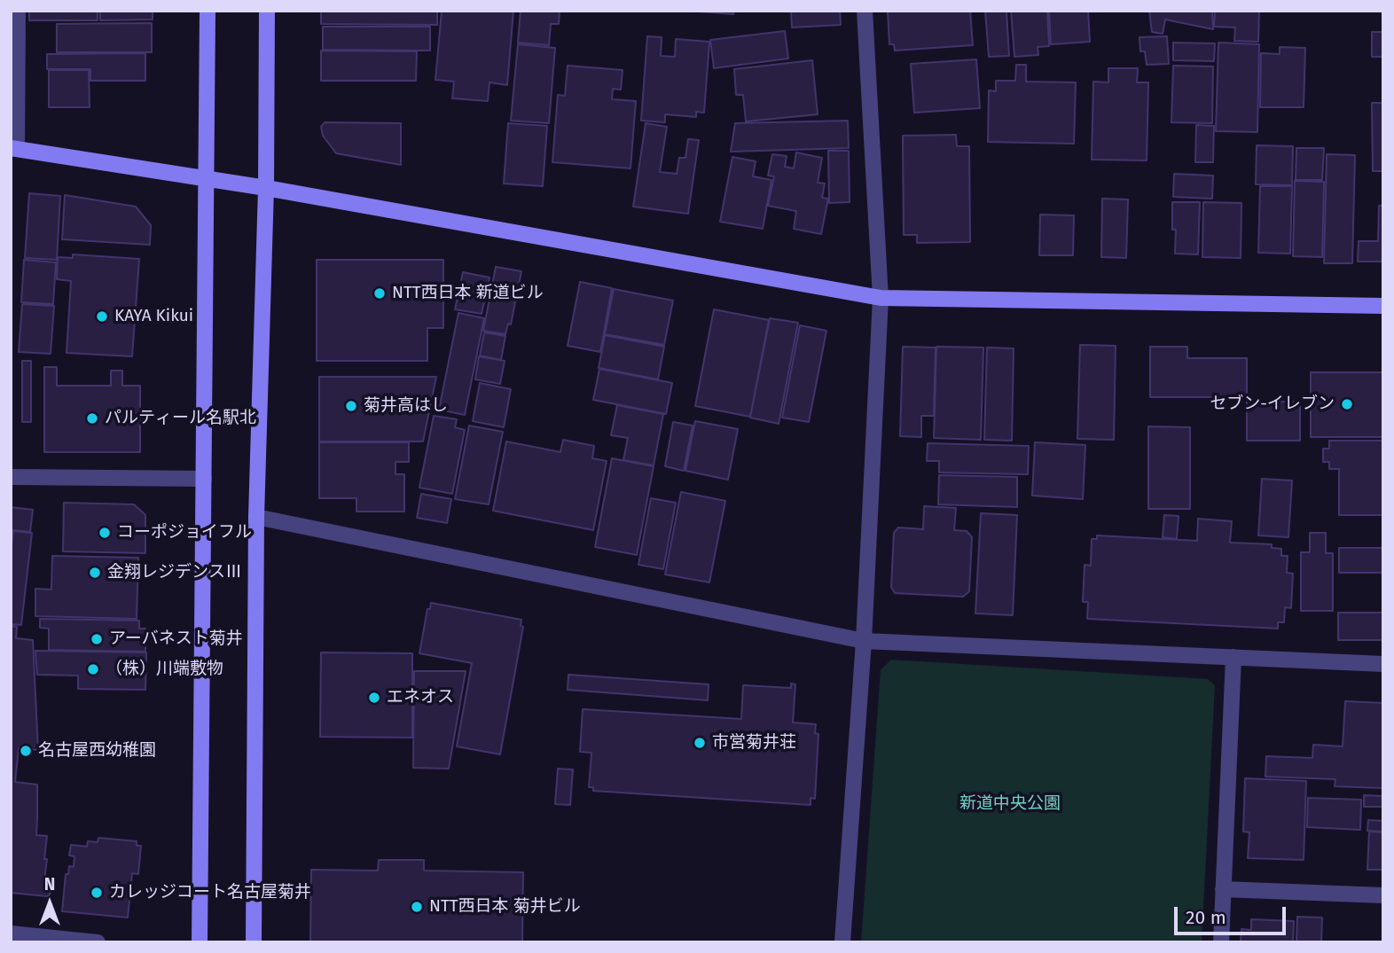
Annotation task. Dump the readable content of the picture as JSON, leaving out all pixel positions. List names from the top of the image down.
{
  "parks": ["新道中央公園"],
  "places": [
    "NTT西日本 新道ビル",
    "KAYA Kikui",
    "セブン-イレブン",
    "菊井高はし",
    "パルティール名駅北",
    "コーポジョイフル",
    "金翔レジデンスⅢ",
    "アーバネスト菊井",
    "（株）川端敷物",
    "エネオス",
    "市営菊井荘",
    "名古屋西幼稚園",
    "カレッジコート名古屋菊井",
    "NTT西日本 菊井ビル"
  ],
  "scale_bar": "20 m",
  "north": "top"
}
